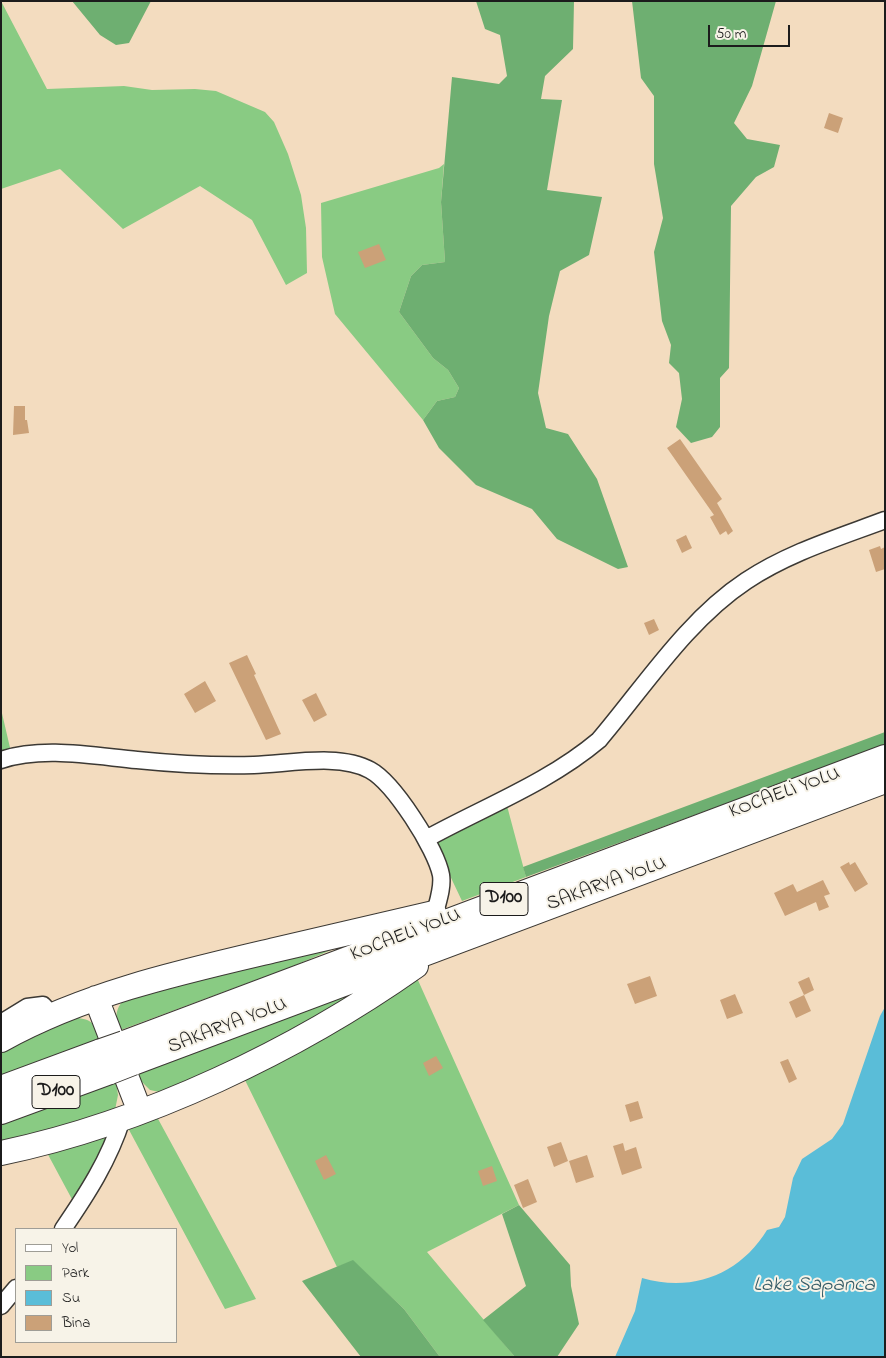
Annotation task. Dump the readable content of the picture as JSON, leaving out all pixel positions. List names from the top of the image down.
{
  "streets": {
    "highway": ["KOCAELİ YOLU", "SAKARYA YOLU", "D100"]
  },
  "crossings": [
    ["KOCAELİ YOLU", "SAKARYA YOLU"],
    ["KOCAELİ YOLU", "D100"],
    ["SAKARYA YOLU", "D100"]
  ],
  "water": ["Lake Sapanca"],
  "legend": [
    "Yol",
    "Park",
    "Su",
    "Bina"
  ],
  "scale_bar": "50 m"
}
